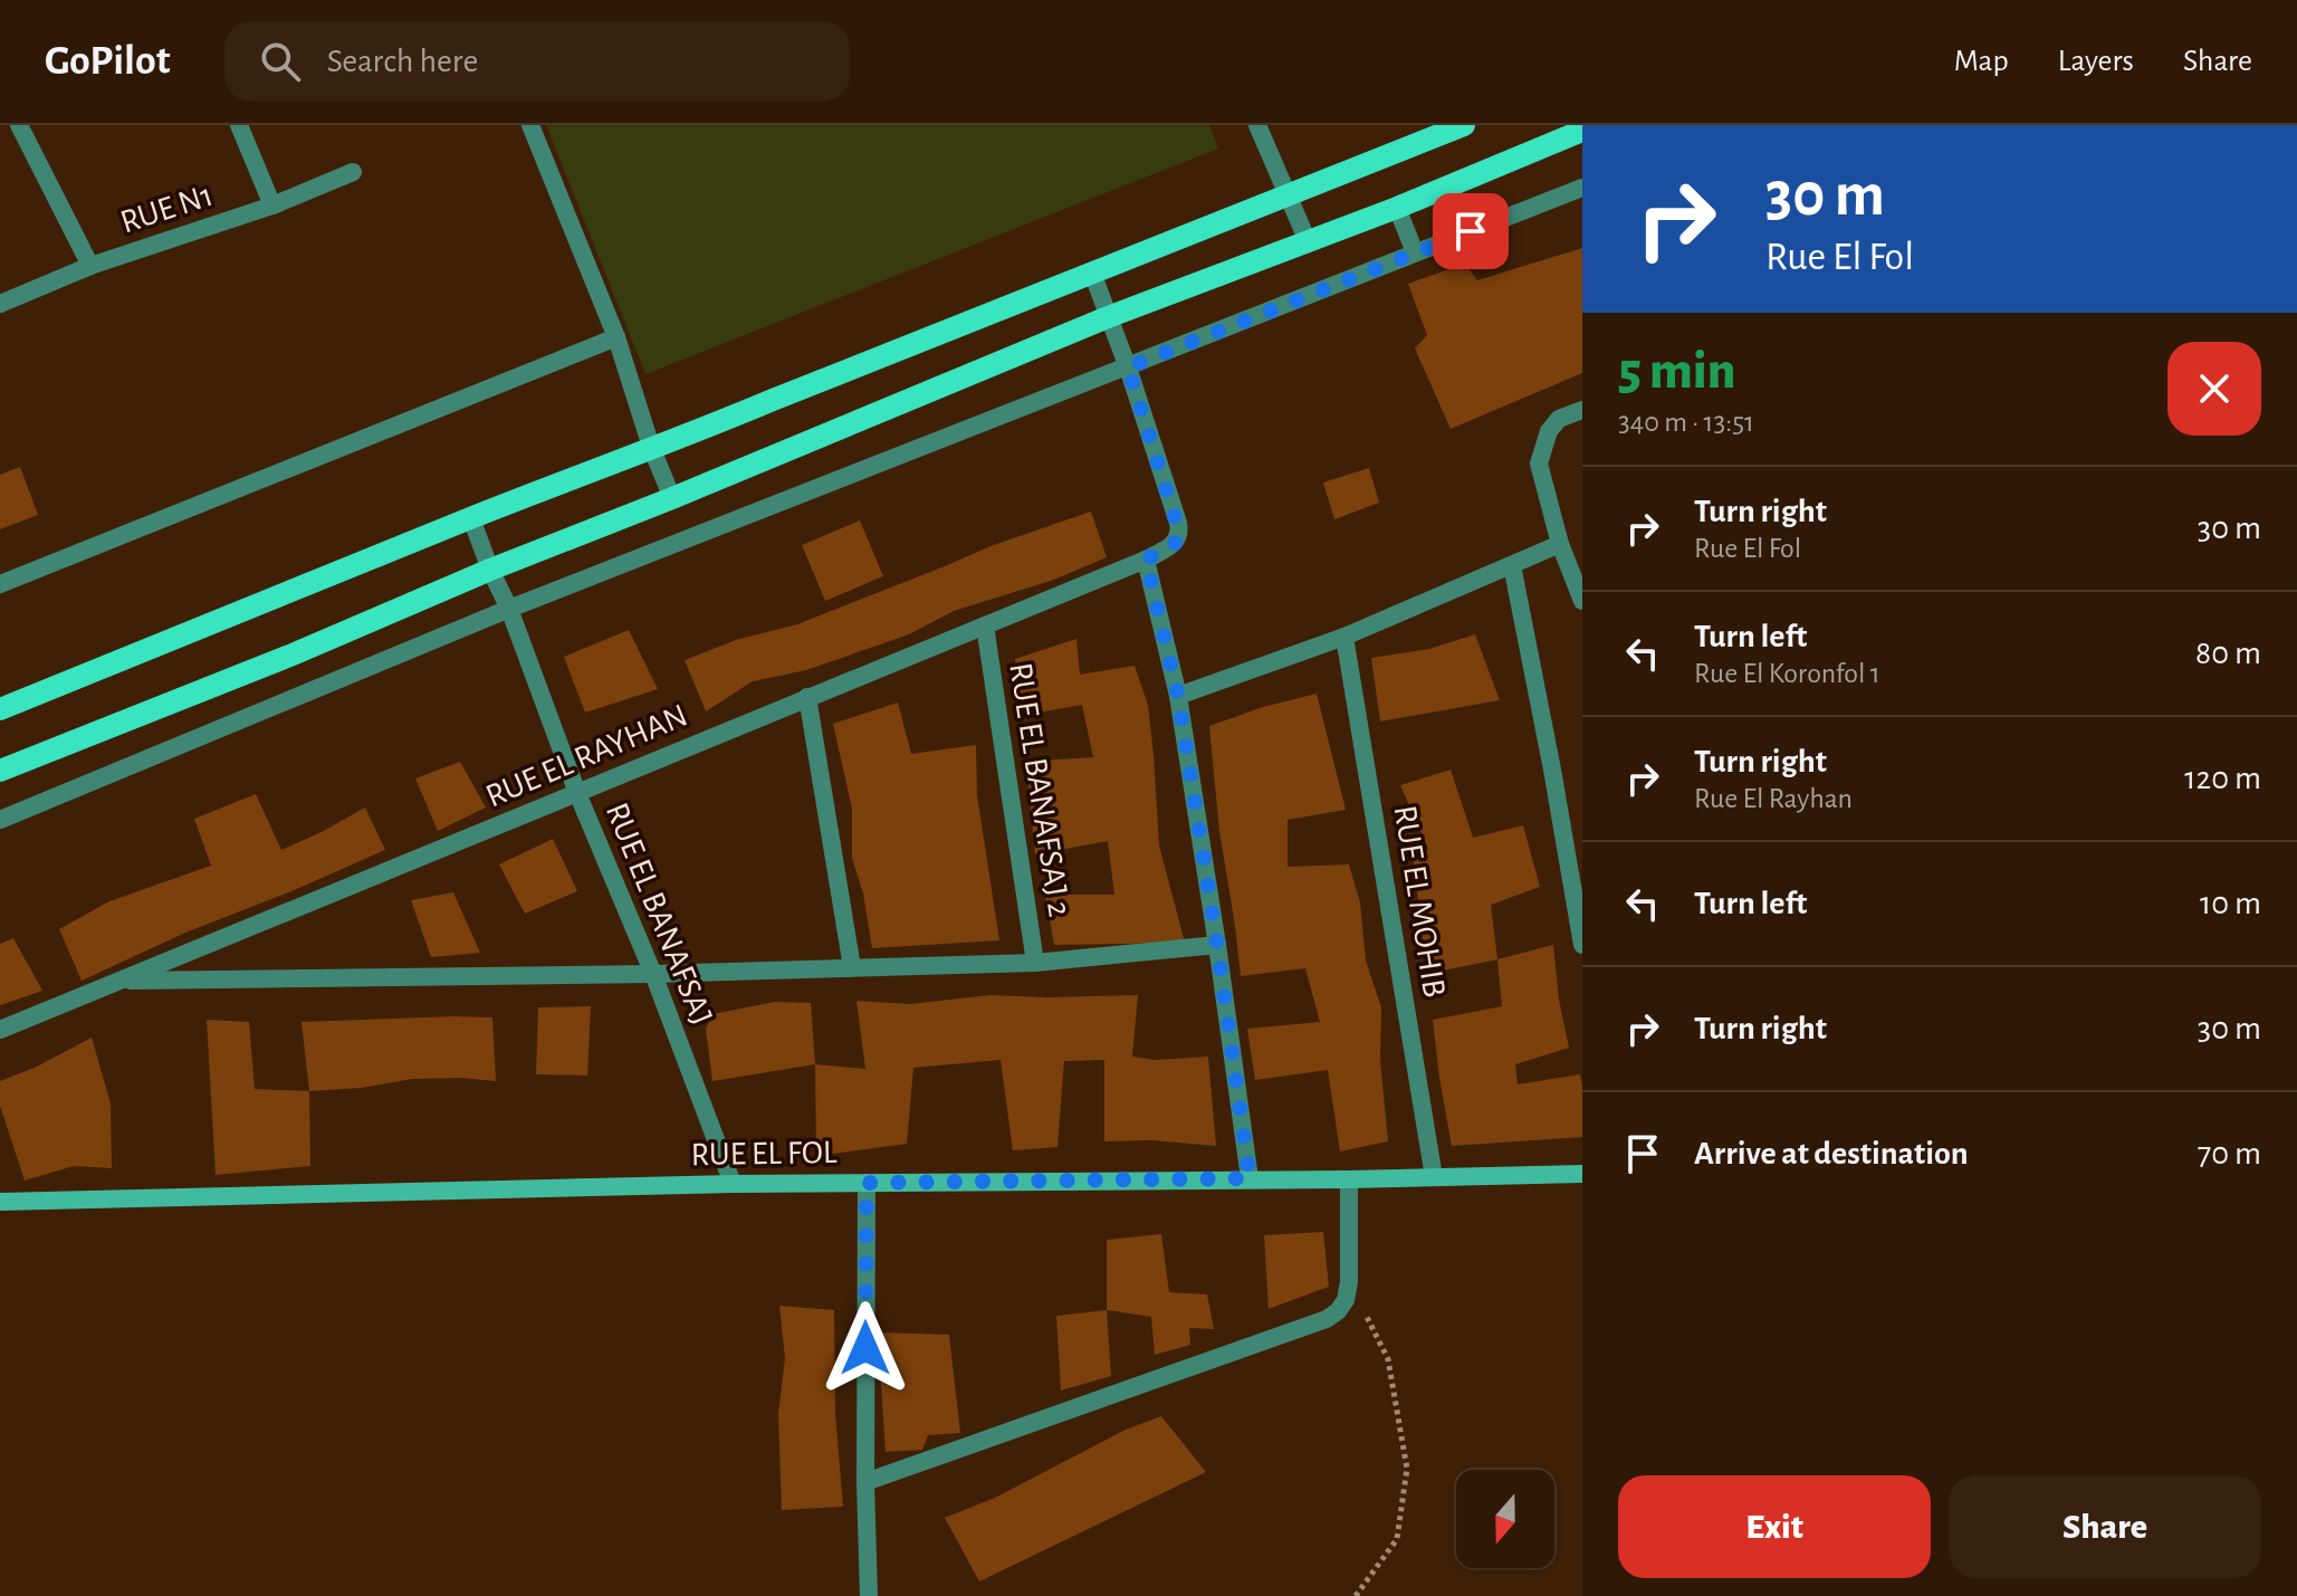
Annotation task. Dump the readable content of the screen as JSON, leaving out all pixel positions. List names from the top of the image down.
{
  "streets": {
    "street": [
      "RUE N1",
      "RUE EL RAYHAN",
      "RUE EL BANAFSAJ 2",
      "RUE EL MOHIB",
      "RUE EL BANAFSAJ",
      "RUE EL FOL"
    ]
  },
  "crossings": [
    ["RUE EL RAYHAN", "RUE EL BANAFSAJ 2"],
    ["RUE EL RAYHAN", "RUE EL BANAFSAJ"],
    ["RUE EL MOHIB", "RUE EL FOL"],
    ["RUE EL BANAFSAJ", "RUE EL FOL"]
  ],
  "north": "bottom",
  "page": {
    "header": "GoPilot",
    "search": "Search here",
    "nav": ["Map", "Layers", "Share"],
    "turn": ["30 m", "Rue El Fol"],
    "heading": ["5 min", "340 m · 13:51"],
    "list": [
      {
        "name": "Turn right",
        "note": "Rue El Fol",
        "value": "30 m"
      },
      {
        "name": "Turn left",
        "note": "Rue El Koronfol 1",
        "value": "80 m"
      },
      {
        "name": "Turn right",
        "note": "Rue El Rayhan",
        "value": "120 m"
      },
      {
        "name": "Turn left",
        "value": "10 m"
      },
      {
        "name": "Turn right",
        "value": "30 m"
      },
      {
        "name": "Arrive at destination",
        "value": "70 m"
      }
    ],
    "buttons": ["Exit", "Share"]
  }
}
